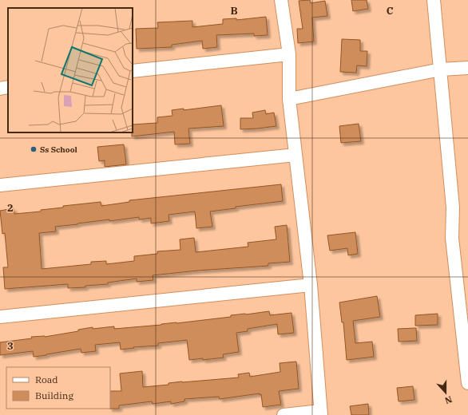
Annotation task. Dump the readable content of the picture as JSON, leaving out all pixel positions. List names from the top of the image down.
{
  "places": ["Ss School"],
  "legend": ["Road", "Building"],
  "north": "bottom",
  "grid": {
    "columns": ["B", "C"],
    "rows": ["2", "3"]
  }
}
